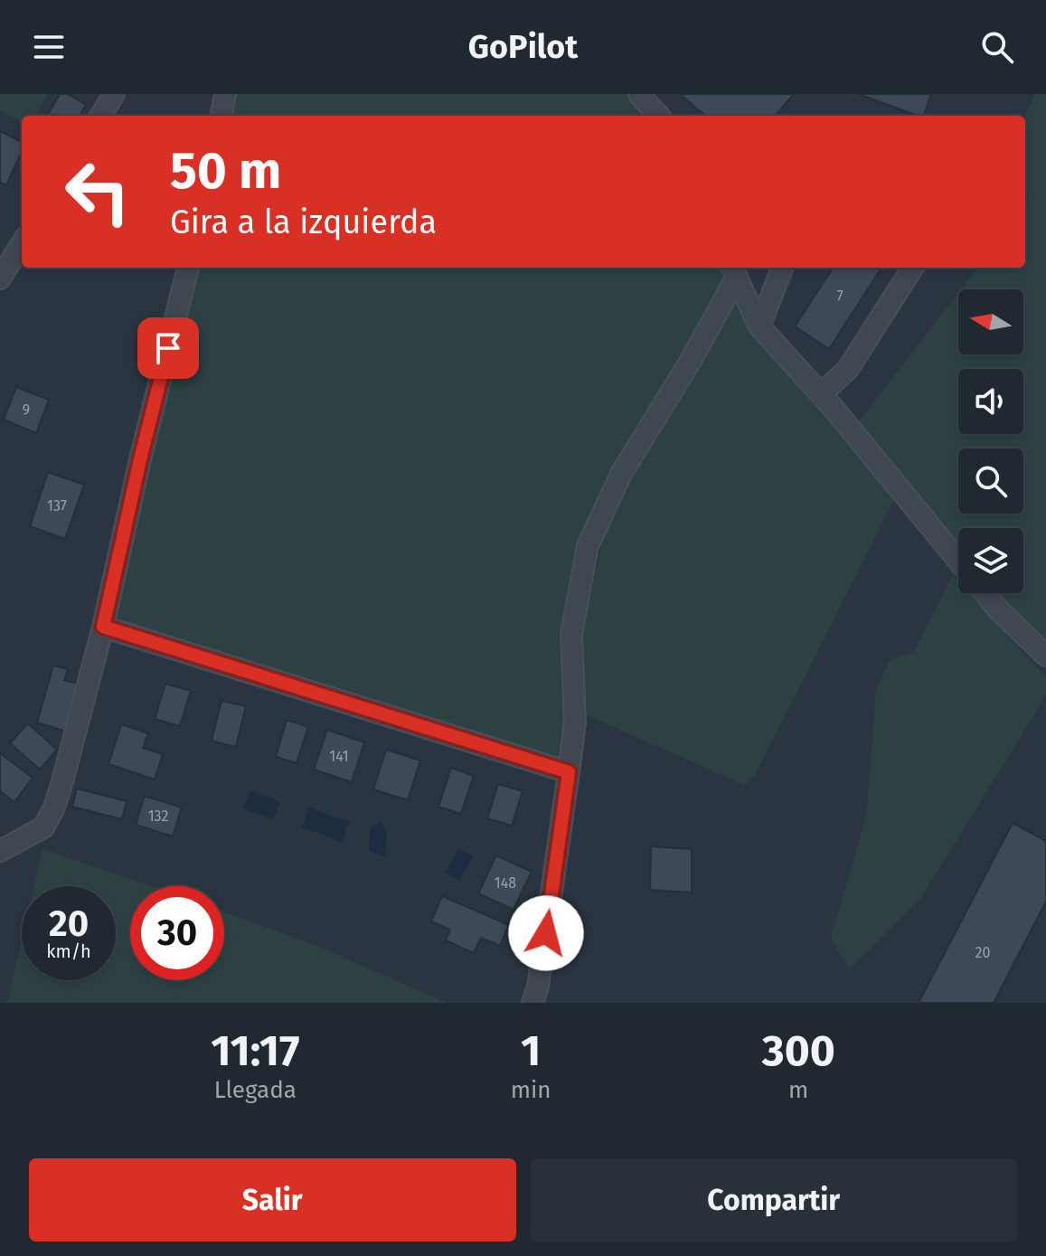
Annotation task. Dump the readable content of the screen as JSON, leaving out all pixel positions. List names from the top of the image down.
{
  "house_numbers": [
    "7",
    "9",
    "137",
    "141",
    "132",
    "148",
    "20"
  ],
  "north": "left",
  "page": {
    "header": "GoPilot",
    "turn": ["50 m", "Gira a la izquierda"],
    "speed": "20 km/h",
    "limit": "30",
    "eta": [
      "11:17",
      "Llegada",
      "1",
      "min",
      "300",
      "m"
    ],
    "buttons": ["Salir", "Compartir"]
  }
}
